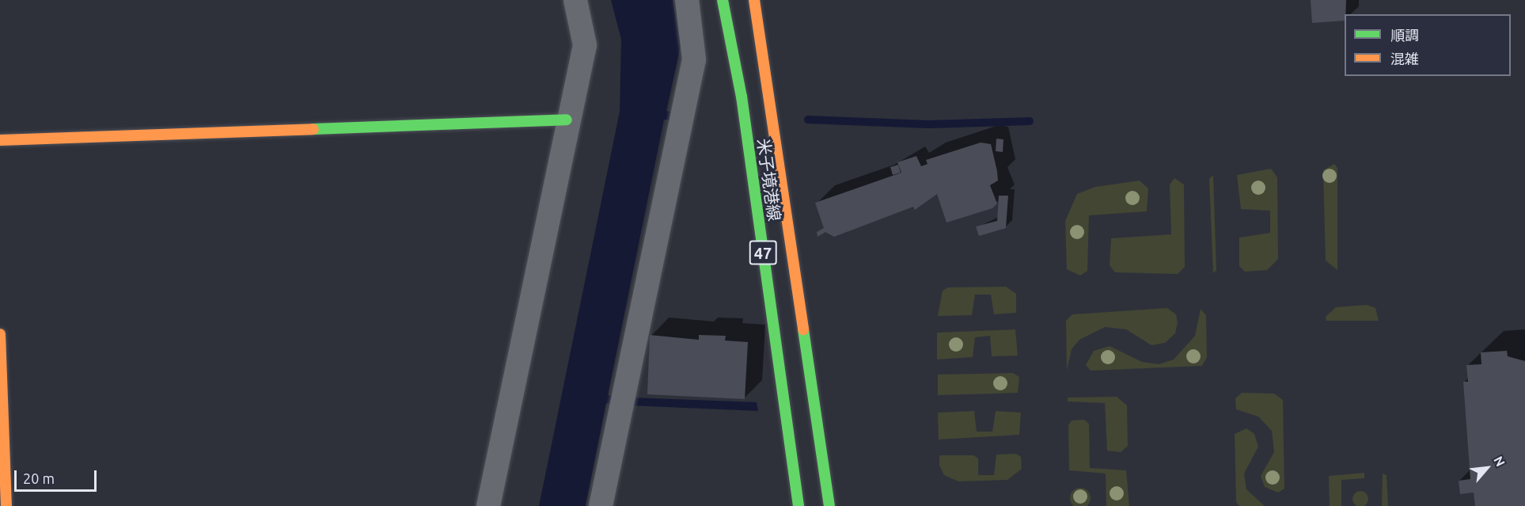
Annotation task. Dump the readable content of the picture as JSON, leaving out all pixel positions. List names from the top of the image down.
{
  "streets": {
    "main road": ["米子境港線", "47"]
  },
  "legend": ["順調", "混雑"],
  "scale_bar": "20 m",
  "north": "top right"
}
